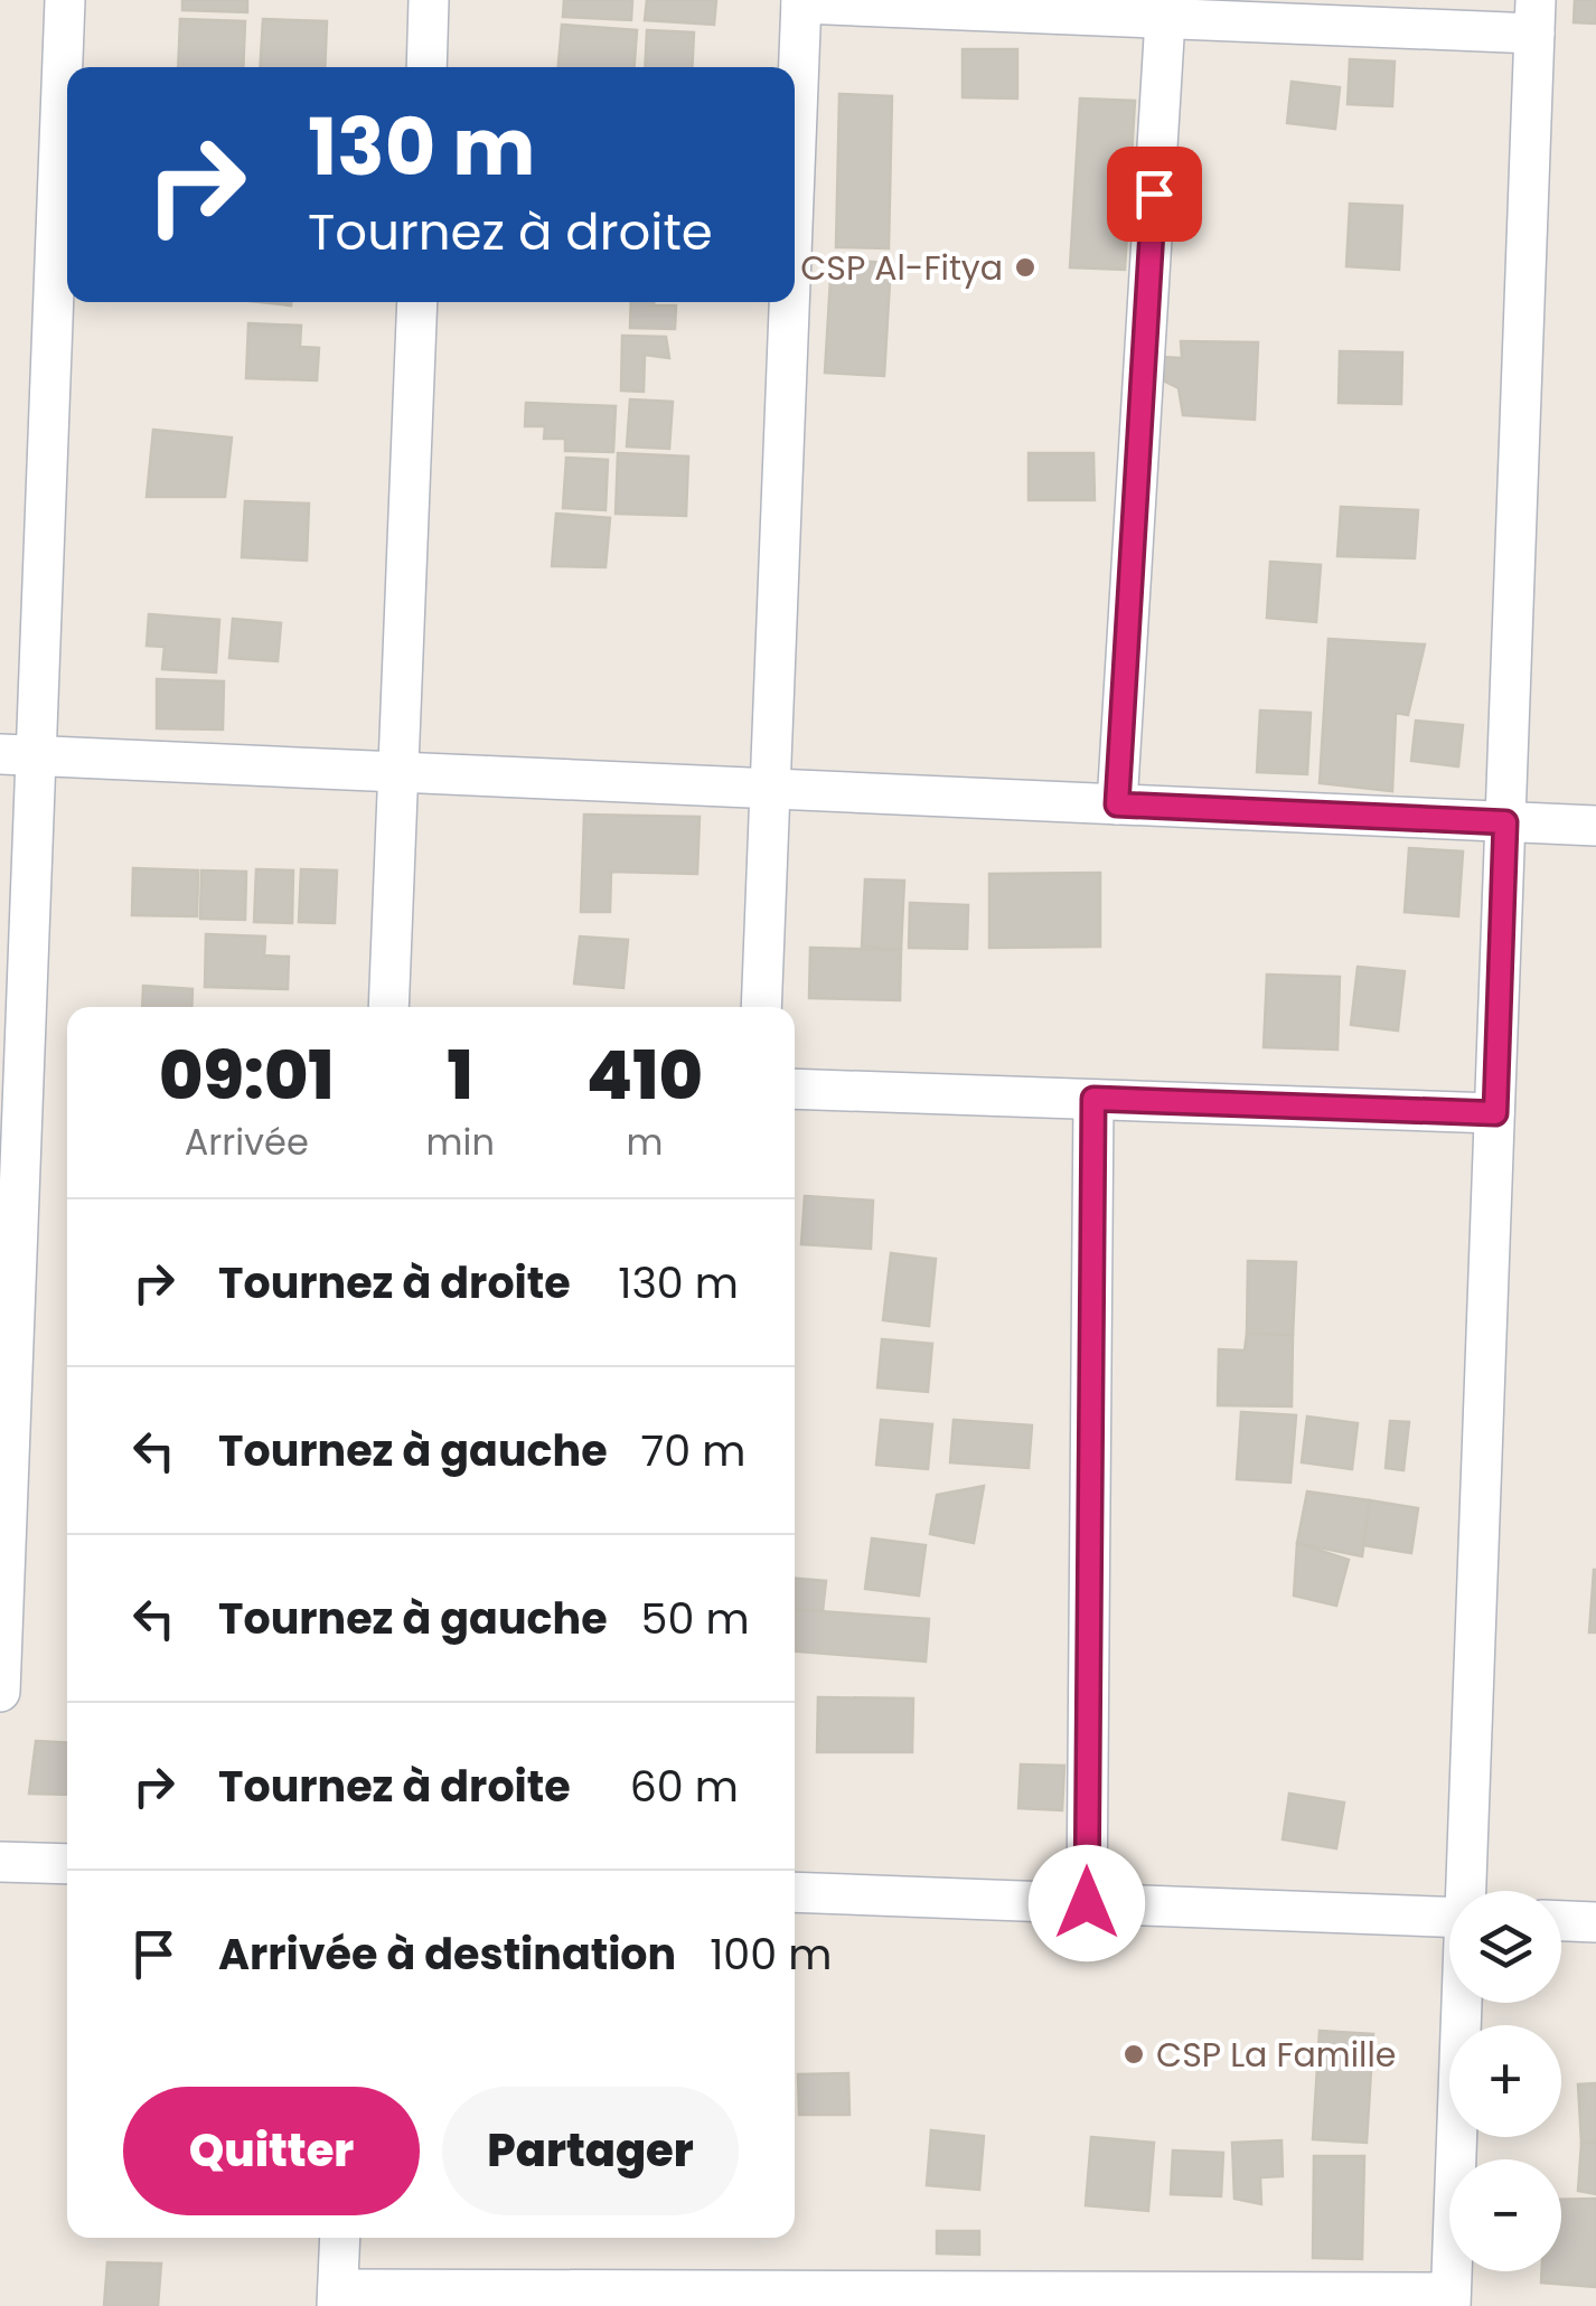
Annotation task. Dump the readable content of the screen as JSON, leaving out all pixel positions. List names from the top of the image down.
{
  "places": ["CSP Al-Fitya", "CSP La Famille"],
  "page": {
    "turn": ["130 m", "Tournez à droite"],
    "eta": [
      "09:01",
      "Arrivée",
      "1",
      "min",
      "410",
      "m"
    ],
    "list": [
      {
        "name": "Tournez à droite",
        "value": "130 m"
      },
      {
        "name": "Tournez à gauche",
        "value": "70 m"
      },
      {
        "name": "Tournez à gauche",
        "value": "50 m"
      },
      {
        "name": "Tournez à droite",
        "value": "60 m"
      },
      {
        "name": "Arrivée à destination",
        "value": "100 m"
      }
    ],
    "map_buttons": ["+", "−"],
    "buttons": ["Quitter", "Partager"]
  }
}
